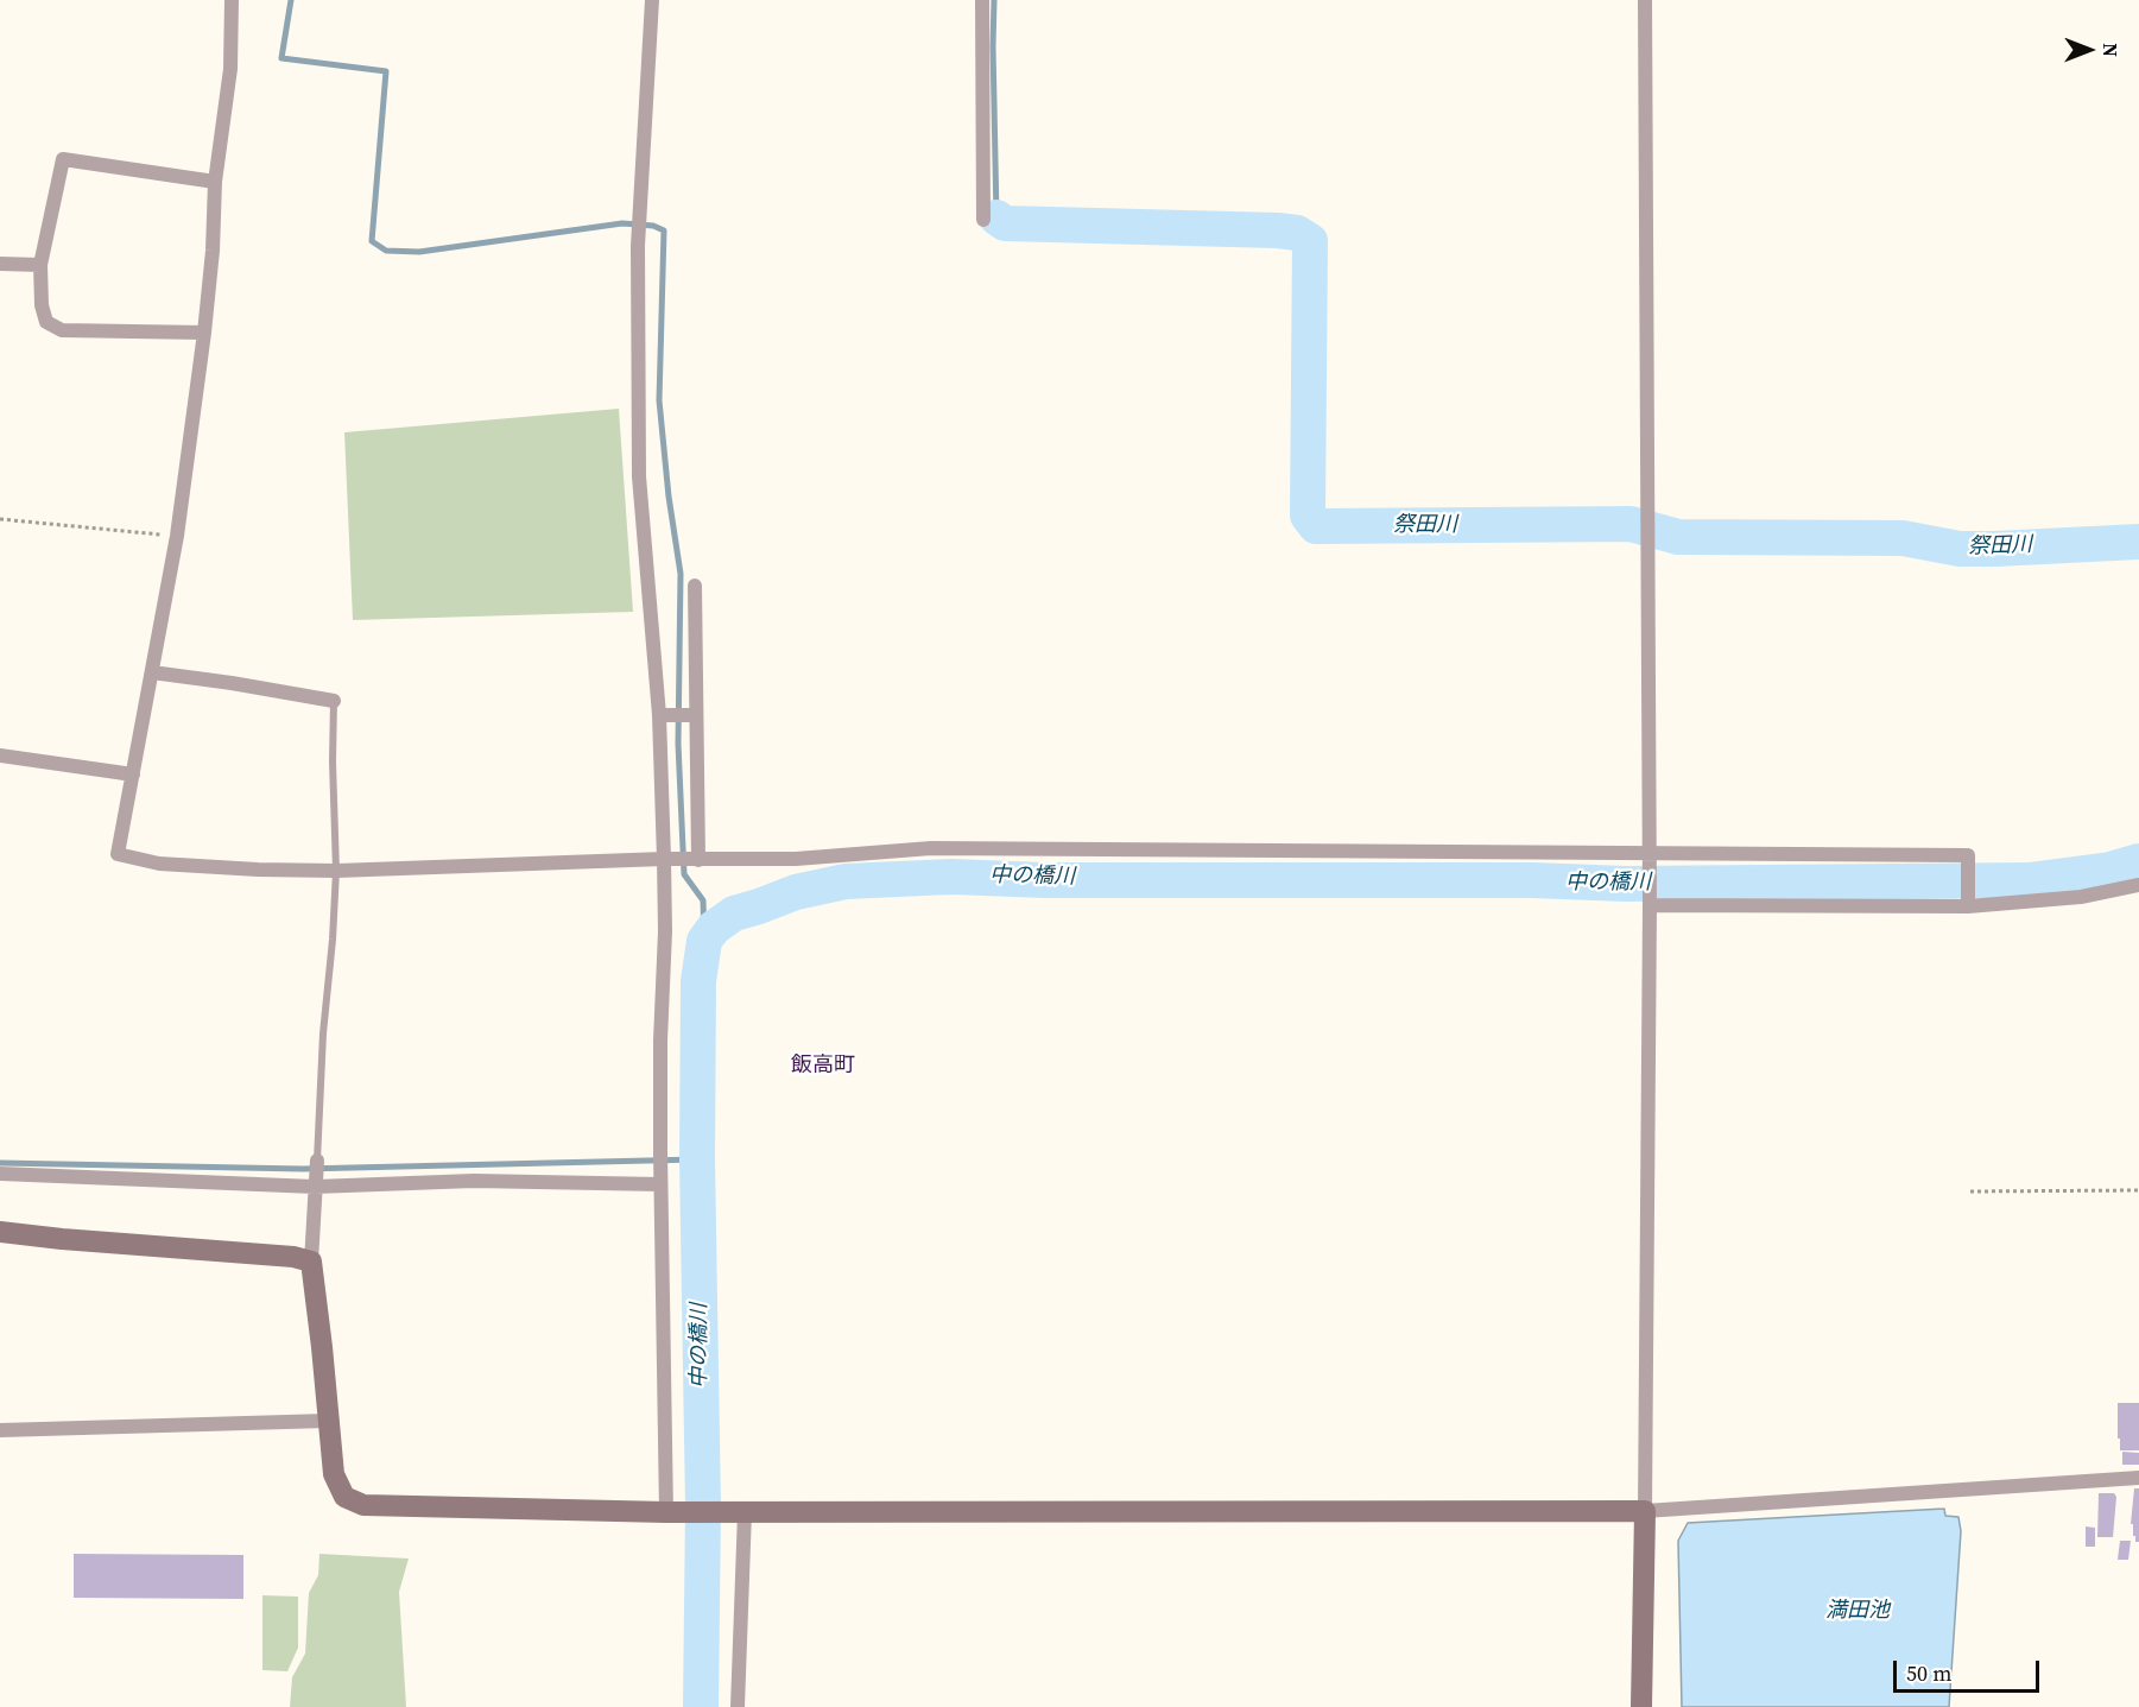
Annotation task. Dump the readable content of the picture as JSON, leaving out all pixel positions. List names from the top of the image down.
{
  "districts": ["飯高町"],
  "water": ["祭田川", "中の橋川", "満田池"],
  "scale_bar": "50 m",
  "north": "right"
}
